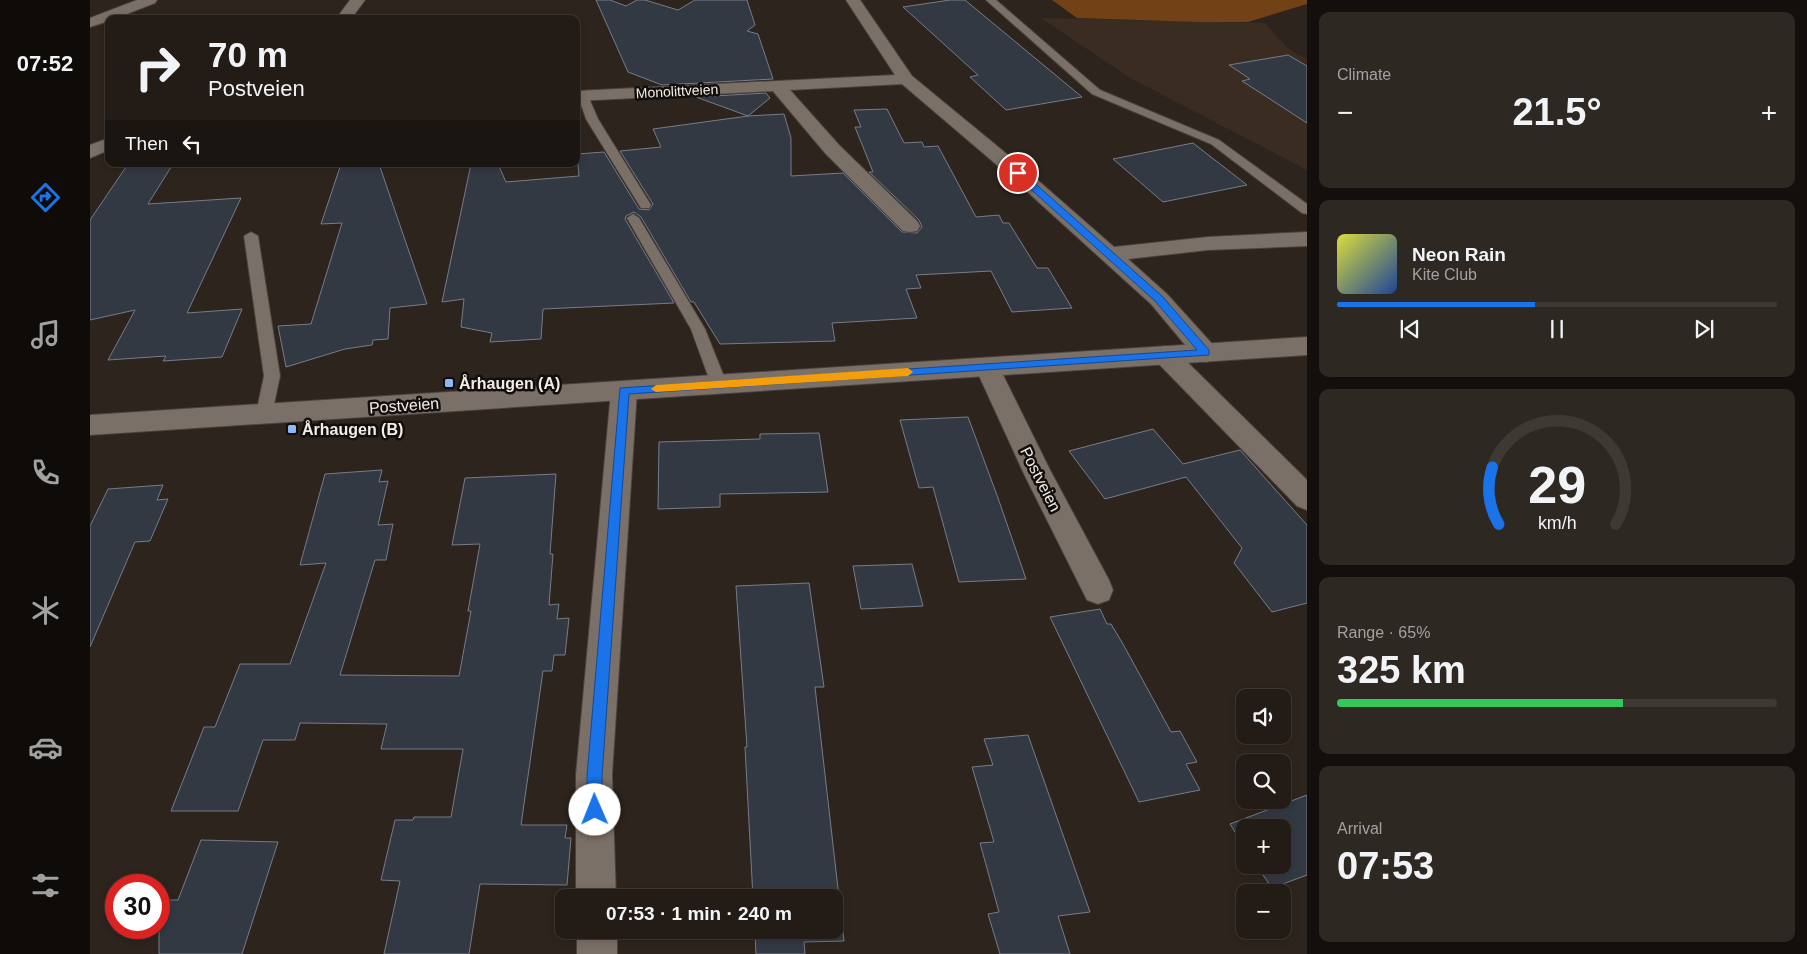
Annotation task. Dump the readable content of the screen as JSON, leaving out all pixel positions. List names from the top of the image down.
{
  "streets": {
    "street": ["Monolittveien", "Postveien"]
  },
  "places": {
    "transit": ["Århaugen (A)", "Århaugen (B)"]
  },
  "page": {
    "tabs": "07:52",
    "tile": [
      "Climate",
      ["Range · 65%", "325 km"],
      ["Arrival", "07:53"]
    ],
    "turn": ["70 m", "Postveien"],
    "heat": ["−", "21.5°", "+"],
    "then": "Then",
    "song": ["Neon Rain", "Kite Club"],
    "map_buttons": ["+", "−"],
    "limit": "30",
    "trip": "07:53 · 1 min · 240 m",
    "gauge": ["29", "km/h"]
  }
}
